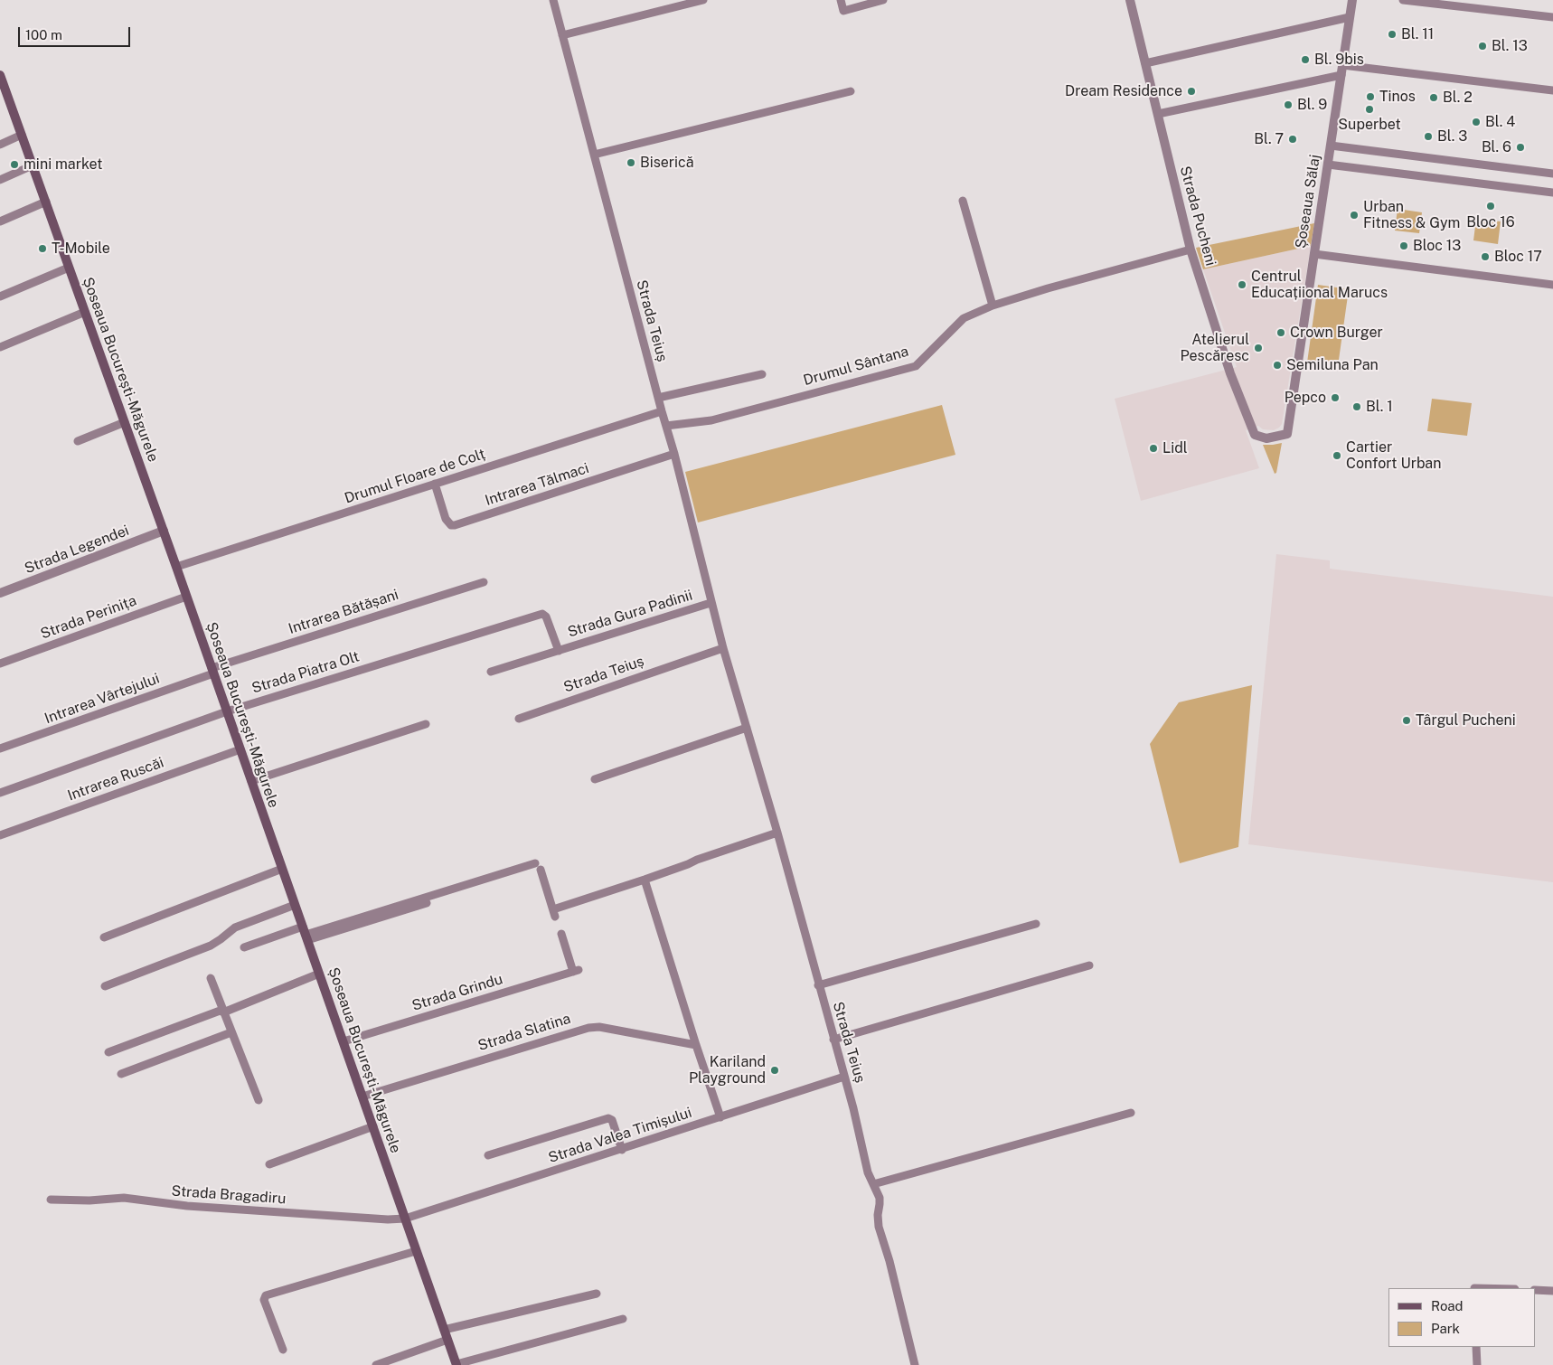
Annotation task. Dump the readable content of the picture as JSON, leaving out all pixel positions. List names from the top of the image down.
{
  "streets": {
    "main road": ["Șoseaua București-Măgurele"],
    "street": [
      "Șoseaua Sălaj",
      "Strada Pucheni",
      "Strada Teiuș",
      "Drumul Sântana",
      "Drumul Floare de Colț",
      "Intrarea Tălmaci",
      "Strada Legendei",
      "Intrarea Bătășani",
      "Strada Gura Padinii",
      "Strada Perinița",
      "Strada Piatra Olt",
      "Intrarea Vârtejului",
      "Intrarea Ruscăi",
      "Strada Grindu",
      "Strada Slatina",
      "Strada Valea Timișului",
      "Strada Bragadiru"
    ]
  },
  "crossings": [
    ["Șoseaua Sălaj", "Strada Pucheni"],
    ["Strada Pucheni", "Drumul Sântana"],
    ["Strada Teiuș", "Drumul Sântana"],
    ["Strada Teiuș", "Drumul Floare de Colț"],
    ["Strada Teiuș", "Intrarea Tălmaci"],
    ["Strada Teiuș", "Strada Gura Padinii"],
    ["Strada Teiuș", "Strada Valea Timișului"],
    ["Șoseaua București-Măgurele", "Drumul Floare de Colț"],
    ["Șoseaua București-Măgurele", "Strada Legendei"],
    ["Șoseaua București-Măgurele", "Intrarea Bătășani"],
    ["Șoseaua București-Măgurele", "Strada Perinița"],
    ["Șoseaua București-Măgurele", "Strada Piatra Olt"],
    ["Șoseaua București-Măgurele", "Intrarea Vârtejului"],
    ["Șoseaua București-Măgurele", "Intrarea Ruscăi"],
    ["Șoseaua București-Măgurele", "Strada Grindu"],
    ["Șoseaua București-Măgurele", "Strada Slatina"],
    ["Șoseaua București-Măgurele", "Strada Valea Timișului"],
    ["Șoseaua București-Măgurele", "Strada Bragadiru"],
    ["Drumul Floare de Colț", "Intrarea Tălmaci"],
    ["Intrarea Bătășani", "Intrarea Vârtejului"],
    ["Strada Gura Padinii", "Strada Piatra Olt"],
    ["Strada Valea Timișului", "Strada Bragadiru"]
  ],
  "places": [
    "Bl. 11",
    "Bl. 13",
    "Bl. 9bis",
    "Dream Residence",
    "Tinos",
    "Bl. 2",
    "Bl. 9",
    "Superbet",
    "Bl. 4",
    "Bl. 3",
    "Bl. 7",
    "Bl. 6",
    "Biserică",
    "mini market",
    "Bloc 16",
    "Urban Fitness & Gym",
    "Bloc 13",
    "T-Mobile",
    "Bloc 17",
    "Centrul Educațiional Marucs",
    "Crown Burger",
    "Atelierul Pescăresc",
    "Semiluna Pan",
    "Pepco",
    "Bl. 1",
    "Lidl",
    "Cartier Confort Urban",
    "Târgul Pucheni",
    "Kariland Playground"
  ],
  "legend": ["Road", "Park"],
  "scale_bar": "100 m"
}
